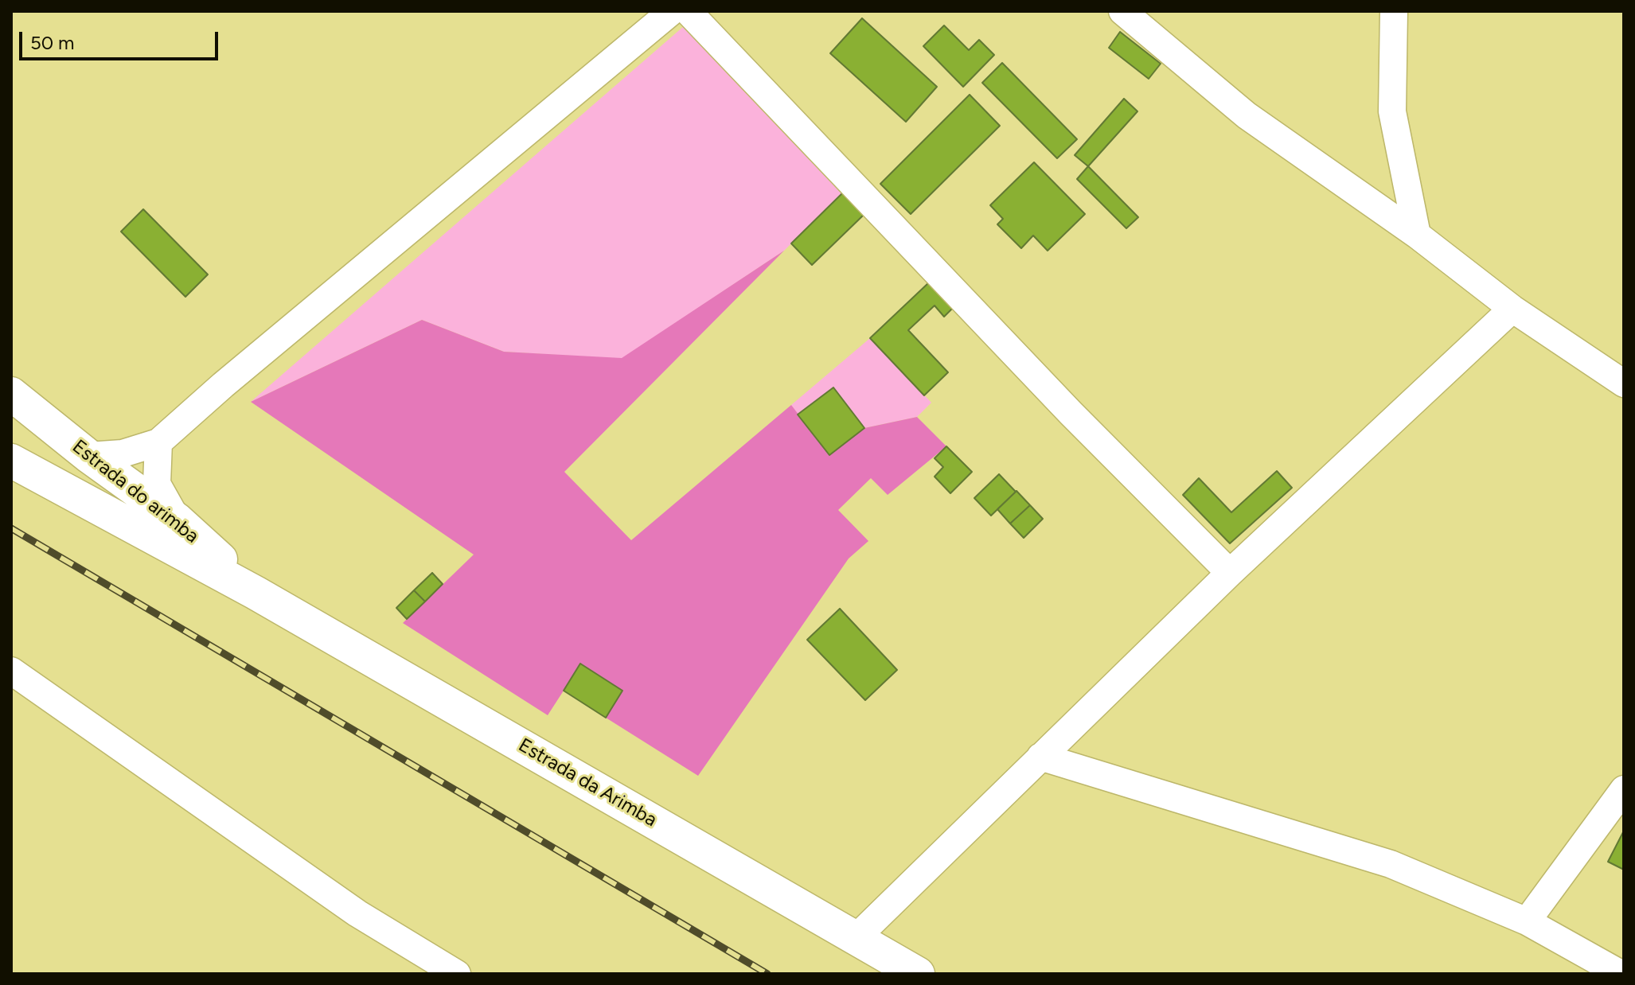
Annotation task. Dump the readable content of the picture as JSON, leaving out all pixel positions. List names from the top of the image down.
{
  "streets": {
    "main road": ["Estrada do arimba", "Estrada da Arimba"]
  },
  "crossings": [
    ["Estrada do arimba", "Estrada da Arimba"]
  ],
  "scale_bar": "50 m"
}
